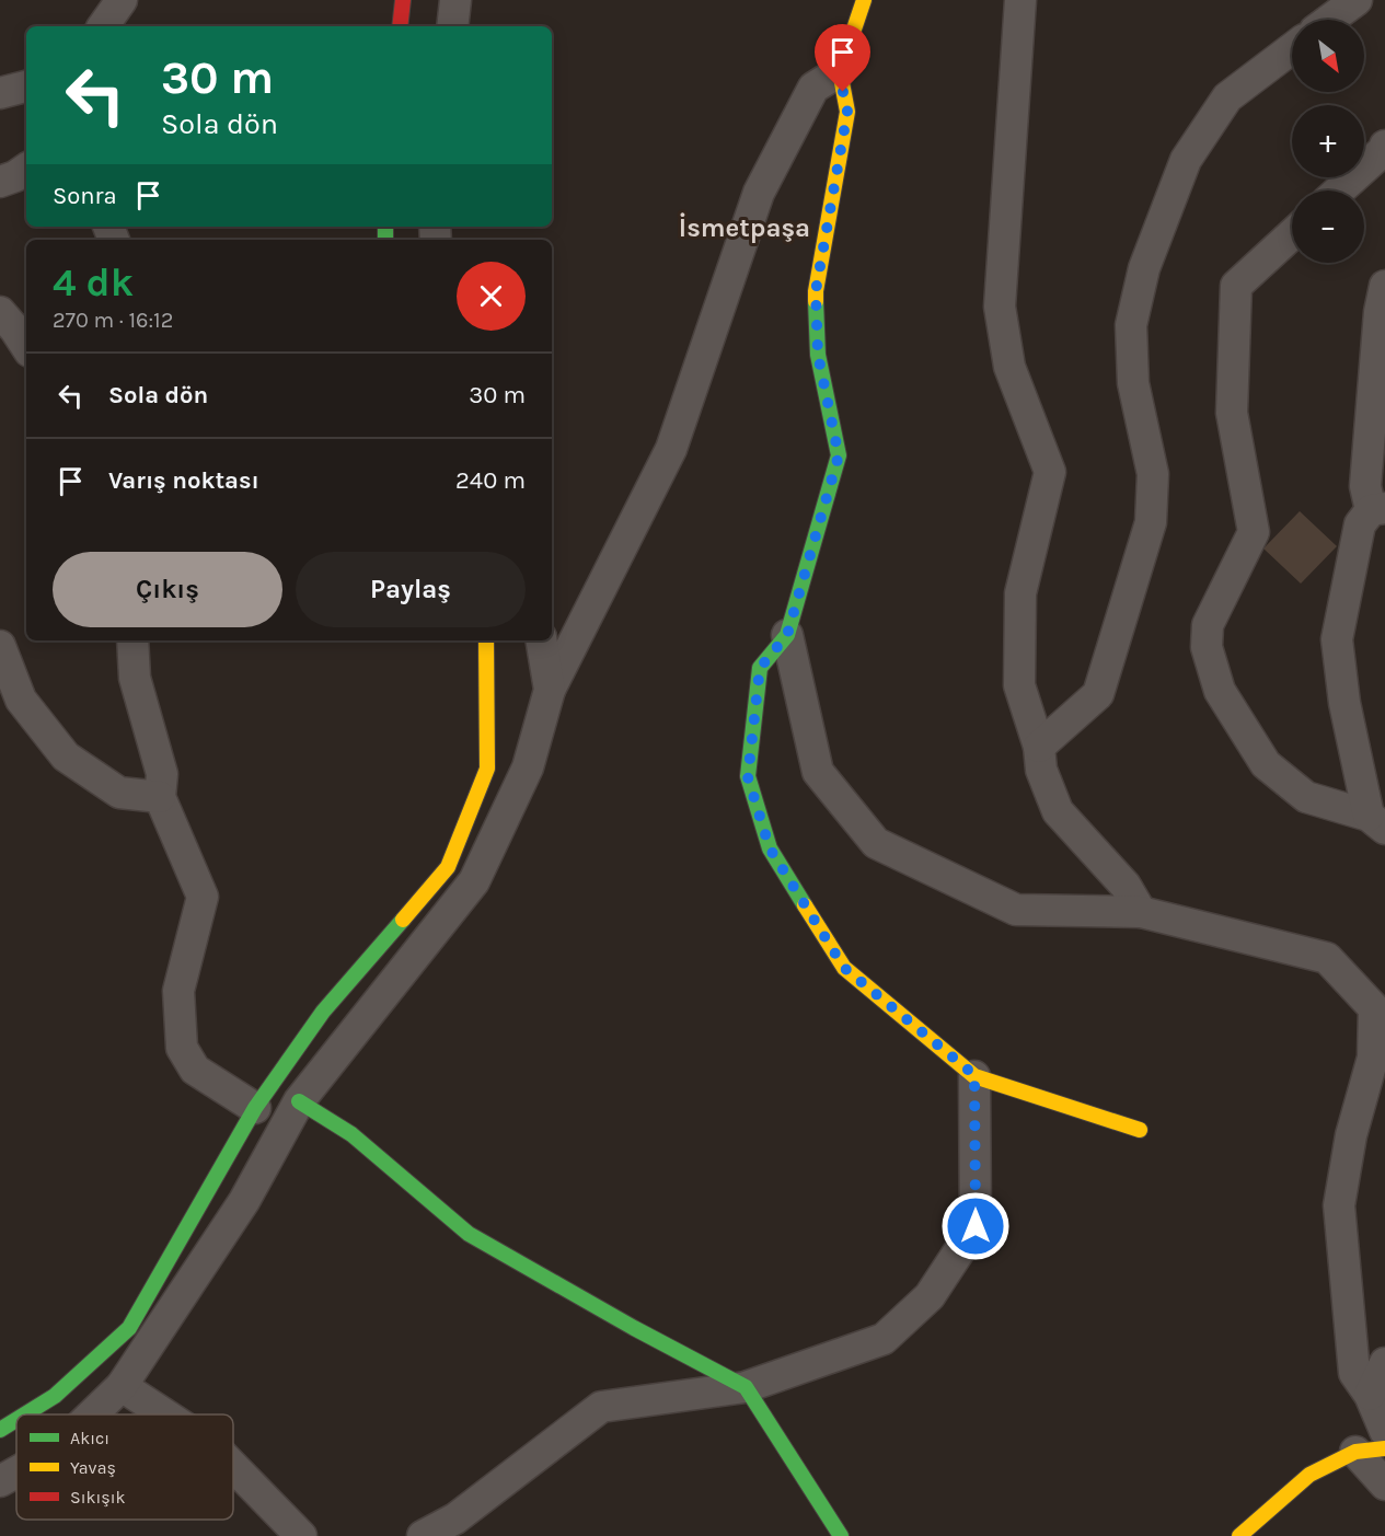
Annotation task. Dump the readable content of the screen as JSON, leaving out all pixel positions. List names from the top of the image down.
{
  "districts": ["İsmetpaşa"],
  "legend": ["Akıcı", "Yavaş", "Sıkışık"],
  "north": "bottom right",
  "page": {
    "map_buttons": ["+", "−"],
    "turn": ["30 m", "Sola dön"],
    "then": "Sonra",
    "heading": ["4 dk", "270 m · 16:12"],
    "list": [
      {
        "name": "Sola dön",
        "value": "30 m"
      },
      {
        "name": "Varış noktası",
        "value": "240 m"
      }
    ],
    "buttons": ["Çıkış", "Paylaş"]
  }
}
